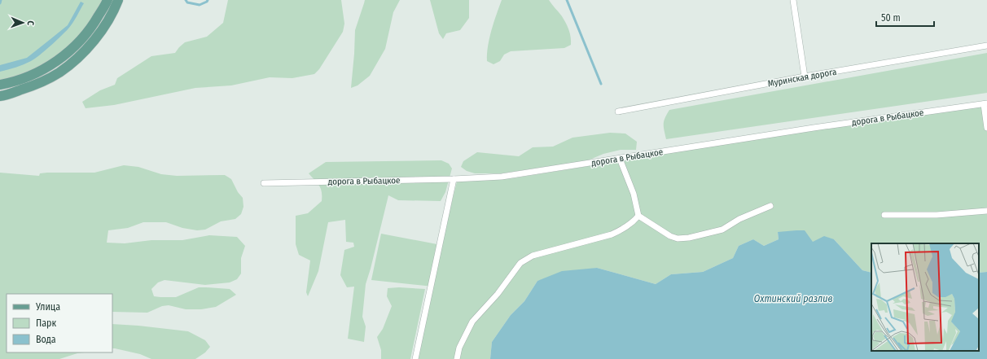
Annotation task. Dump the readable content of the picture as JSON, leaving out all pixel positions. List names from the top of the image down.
{
  "streets": {
    "street": ["Муринская дорога", "дорога в Рыбацкое"]
  },
  "water": ["Охтинский разлив"],
  "legend": ["Улица", "Парк", "Вода"],
  "scale_bar": "50 m",
  "north": "right"
}
